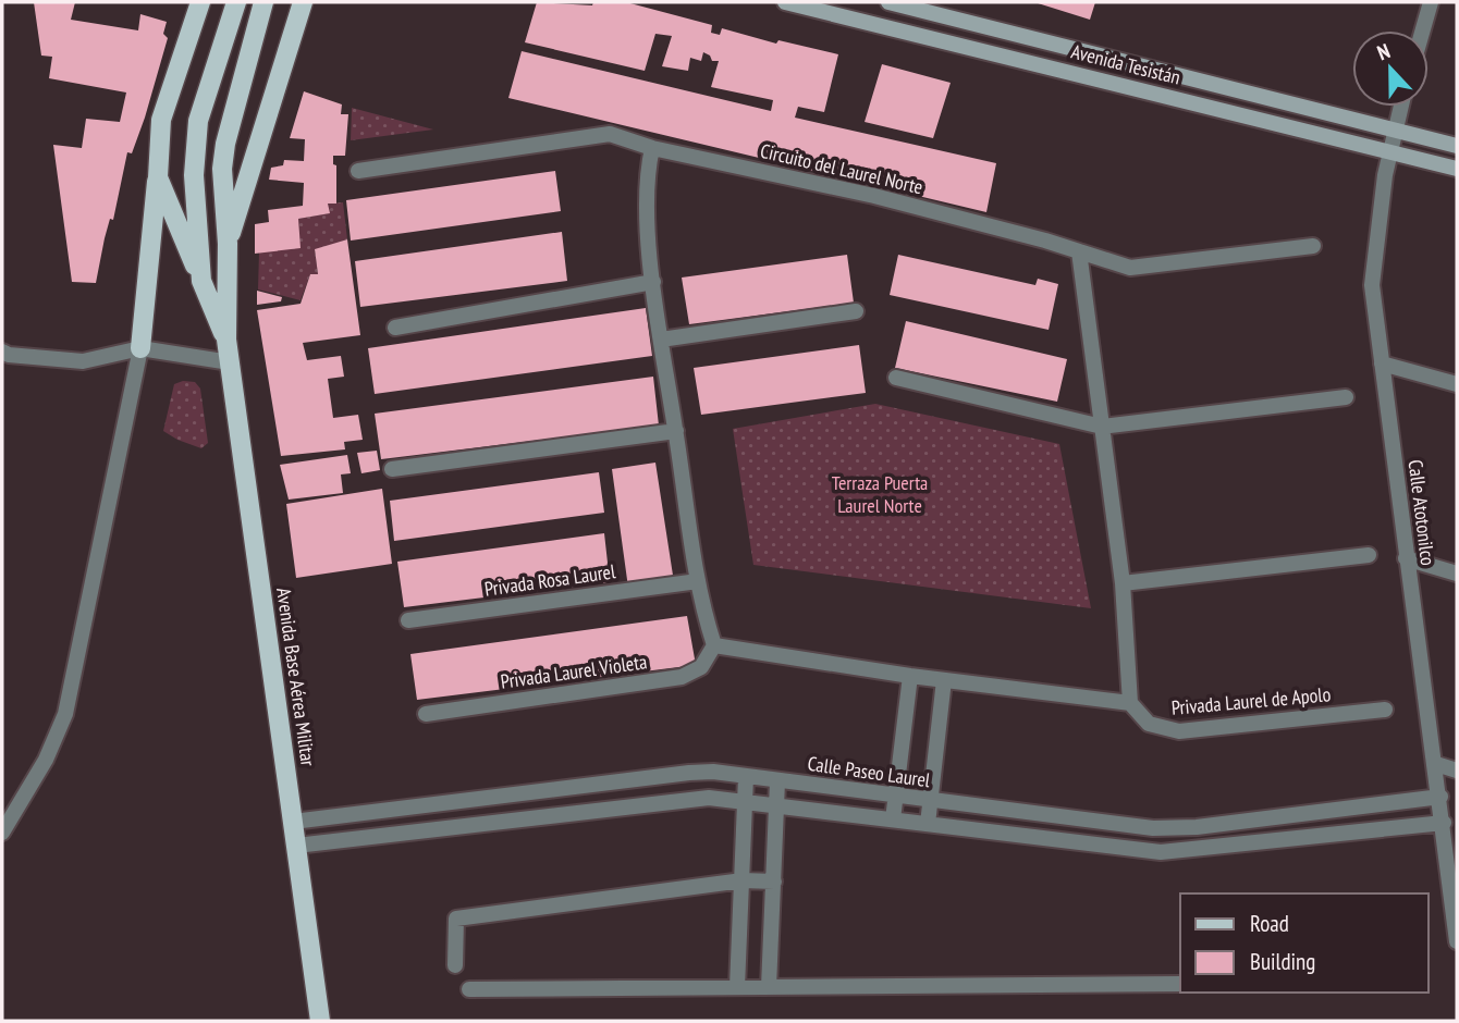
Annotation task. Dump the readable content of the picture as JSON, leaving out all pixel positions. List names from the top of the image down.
{
  "streets": {
    "main road": ["Avenida Base Aérea Militar"],
    "street": [
      "Avenida Tesistán",
      "Circuito del Laurel Norte",
      "Calle Atotonilco",
      "Privada Rosa Laurel",
      "Privada Laurel Violeta",
      "Privada Laurel de Apolo",
      "Calle Paseo Laurel"
    ]
  },
  "crossings": [
    ["Avenida Tesistán", "Calle Atotonilco"],
    ["Calle Atotonilco", "Calle Paseo Laurel"],
    ["Avenida Base Aérea Militar", "Calle Paseo Laurel"]
  ],
  "parks": ["Terraza Puerta Laurel Norte"],
  "legend": ["Road", "Building"],
  "north": "top"
}
